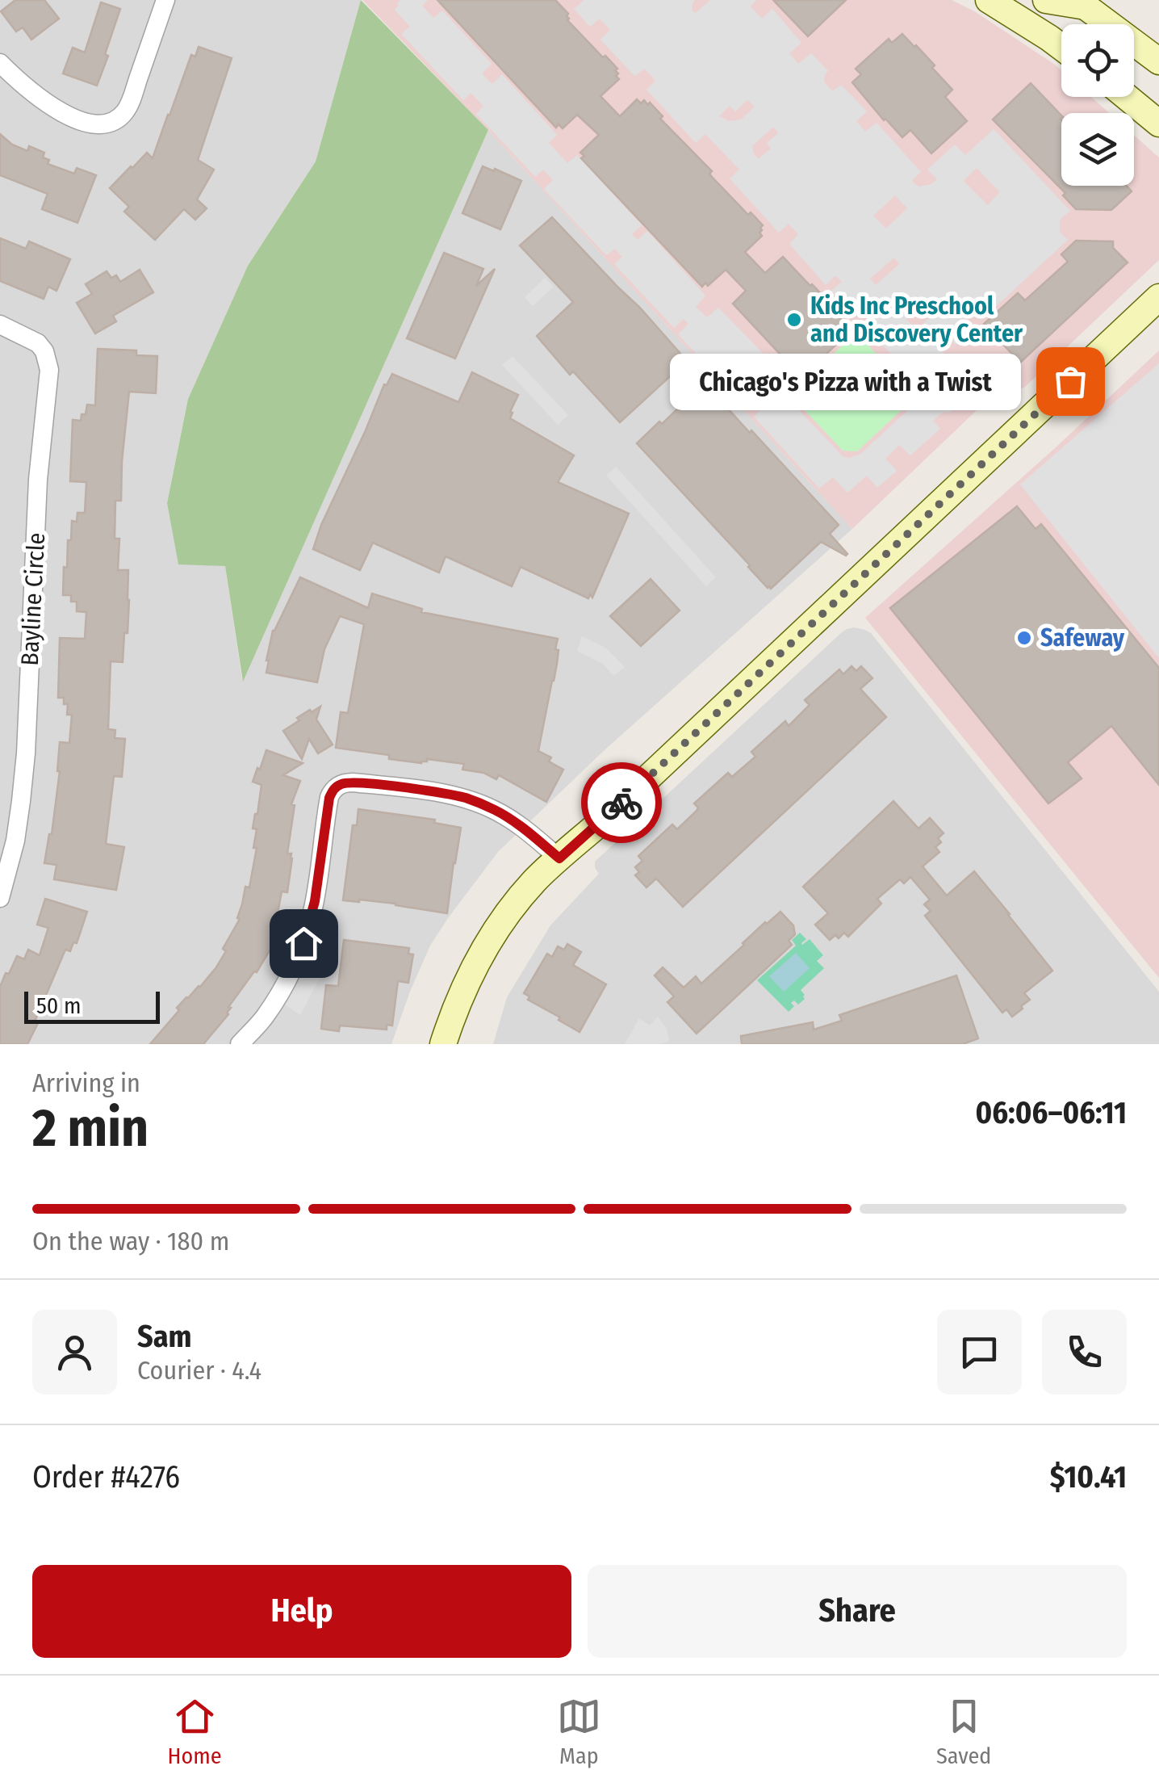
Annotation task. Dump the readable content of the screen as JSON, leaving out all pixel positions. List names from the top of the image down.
{
  "streets": {
    "street": ["Bayline Circle"]
  },
  "places": ["Kids Inc Preschool and Discovery Center", "Chicago's Pizza with a Twist", "Safeway"],
  "scale_bar": "50 m",
  "page": {
    "bubble": "Chicago's Pizza with a Twist",
    "scale": "50 m",
    "heading": ["2 min", "Arriving in", "06:06–06:11"],
    "panel": [
      "Sam",
      "Courier · 4.4",
      "Order #4276",
      "$10.41"
    ],
    "bar": "On the way · 180 m",
    "buttons": ["Help", "Share"],
    "tabs": ["Home", "Map", "Saved"]
  }
}
